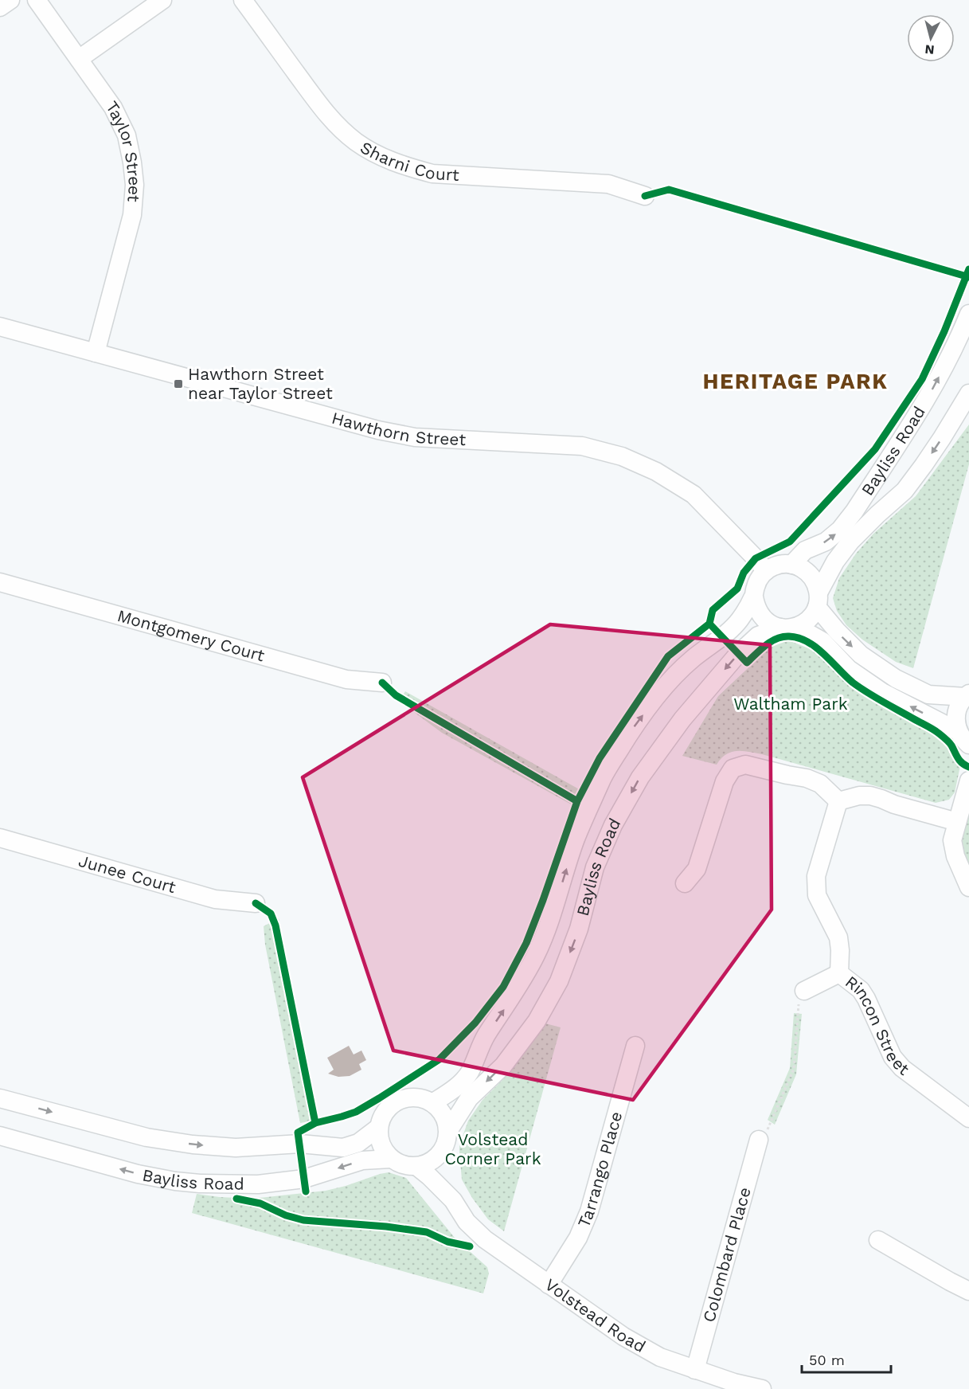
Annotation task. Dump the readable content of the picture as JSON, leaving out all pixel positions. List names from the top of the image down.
{
  "streets": {
    "street": [
      "Taylor Street",
      "Sharni Court",
      "Hawthorn Street",
      "Bayliss Road",
      "Montgomery Court",
      "Junee Court",
      "Rincon Street",
      "Tarrango Place",
      "Colombard Place",
      "Volstead Road"
    ]
  },
  "crossings": [
    ["Taylor Street", "Hawthorn Street"],
    ["Hawthorn Street", "Bayliss Road"],
    ["Bayliss Road", "Volstead Road"],
    ["Tarrango Place", "Volstead Road"],
    ["Colombard Place", "Volstead Road"]
  ],
  "districts": ["HERITAGE PARK"],
  "parks": ["Waltham Park", "Volstead Corner Park"],
  "places": {
    "transit": ["Hawthorn Street near Taylor Street"]
  },
  "scale_bar": "50 m",
  "north": "bottom"
}
